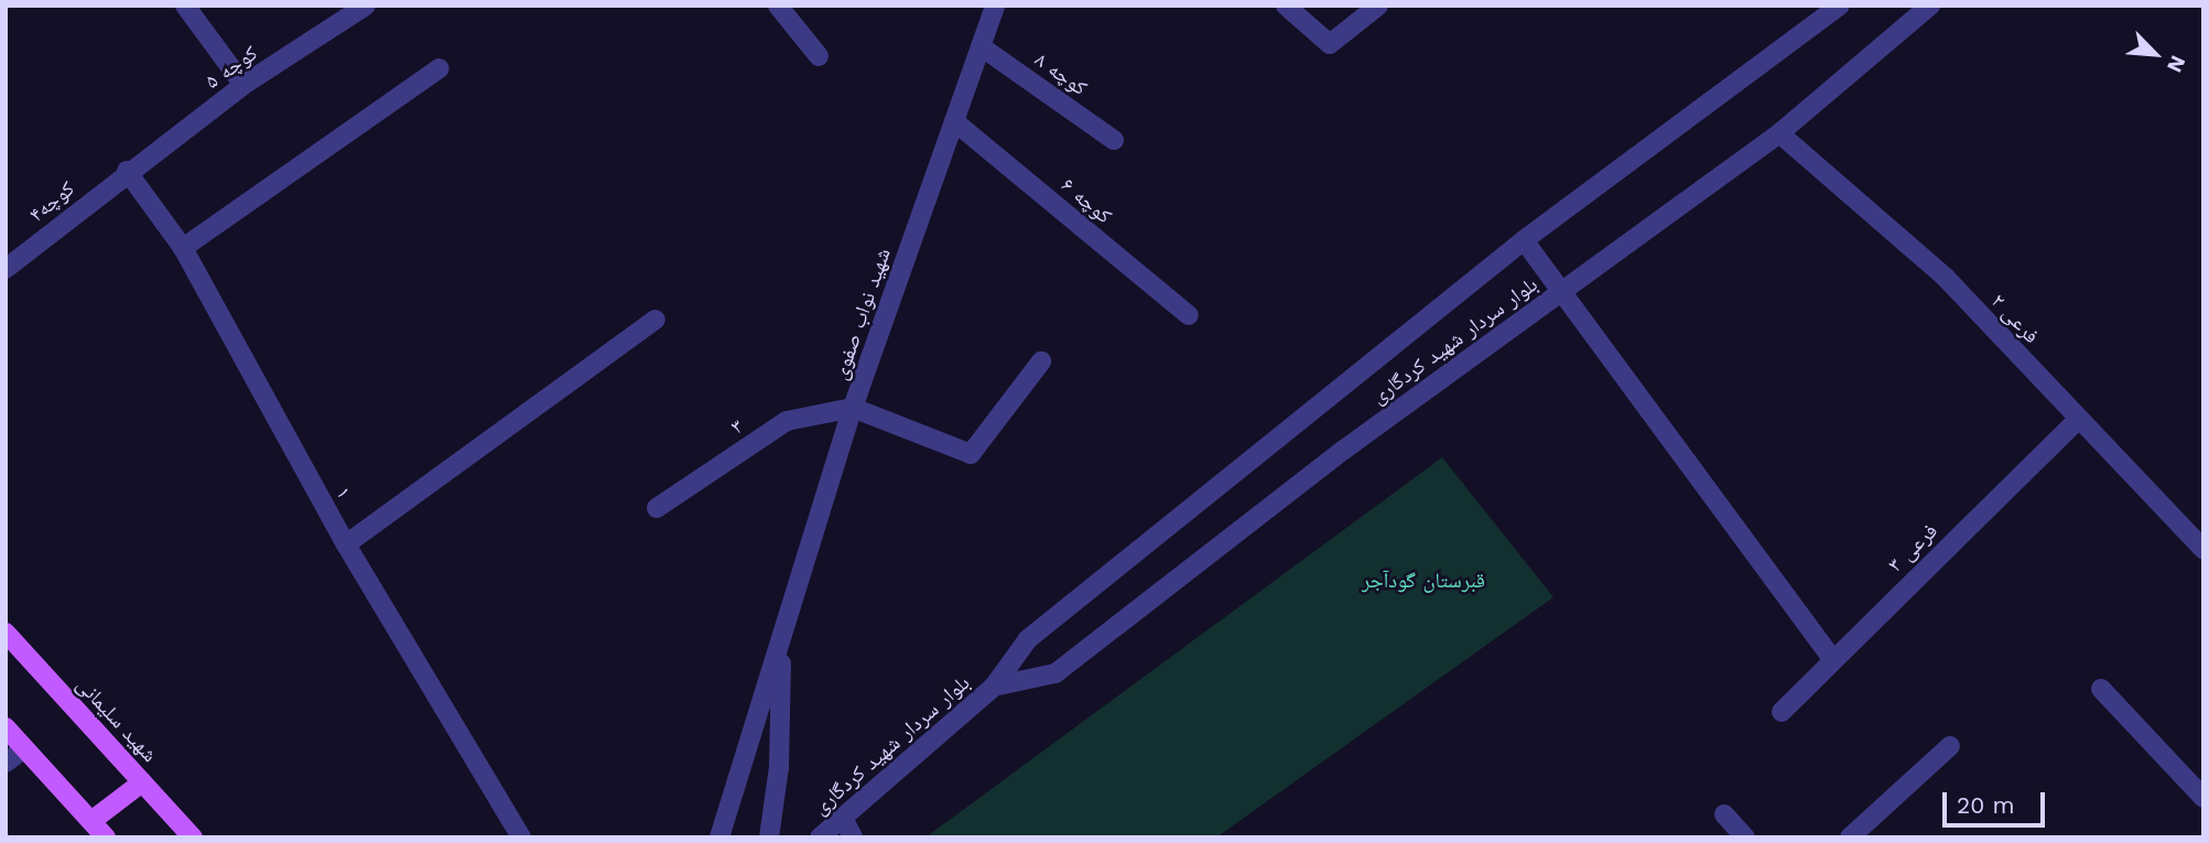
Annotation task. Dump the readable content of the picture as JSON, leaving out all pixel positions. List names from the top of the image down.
{
  "streets": {
    "main road": ["شهید سلیمانی"],
    "street": [
      "کوچه ۵",
      "کوچه ۸",
      "کوچه ۶",
      "کوچه۴",
      "شهید نواب صفوی",
      "فرعی ۲",
      "بلوار سردار شهید کردگاری",
      "۳",
      "۱",
      "فرعی ۳"
    ]
  },
  "crossings": [
    ["کوچه ۵", "کوچه۴"],
    ["کوچه ۵", "۱"],
    ["کوچه ۸", "شهید نواب صفوی"],
    ["کوچه ۶", "شهید نواب صفوی"],
    ["کوچه۴", "۱"],
    ["شهید نواب صفوی", "۳"],
    ["فرعی ۲", "بلوار سردار شهید کردگاری"],
    ["فرعی ۲", "فرعی ۳"]
  ],
  "parks": ["قبرستان گودآجر"],
  "scale_bar": "20 m",
  "north": "bottom right"
}
